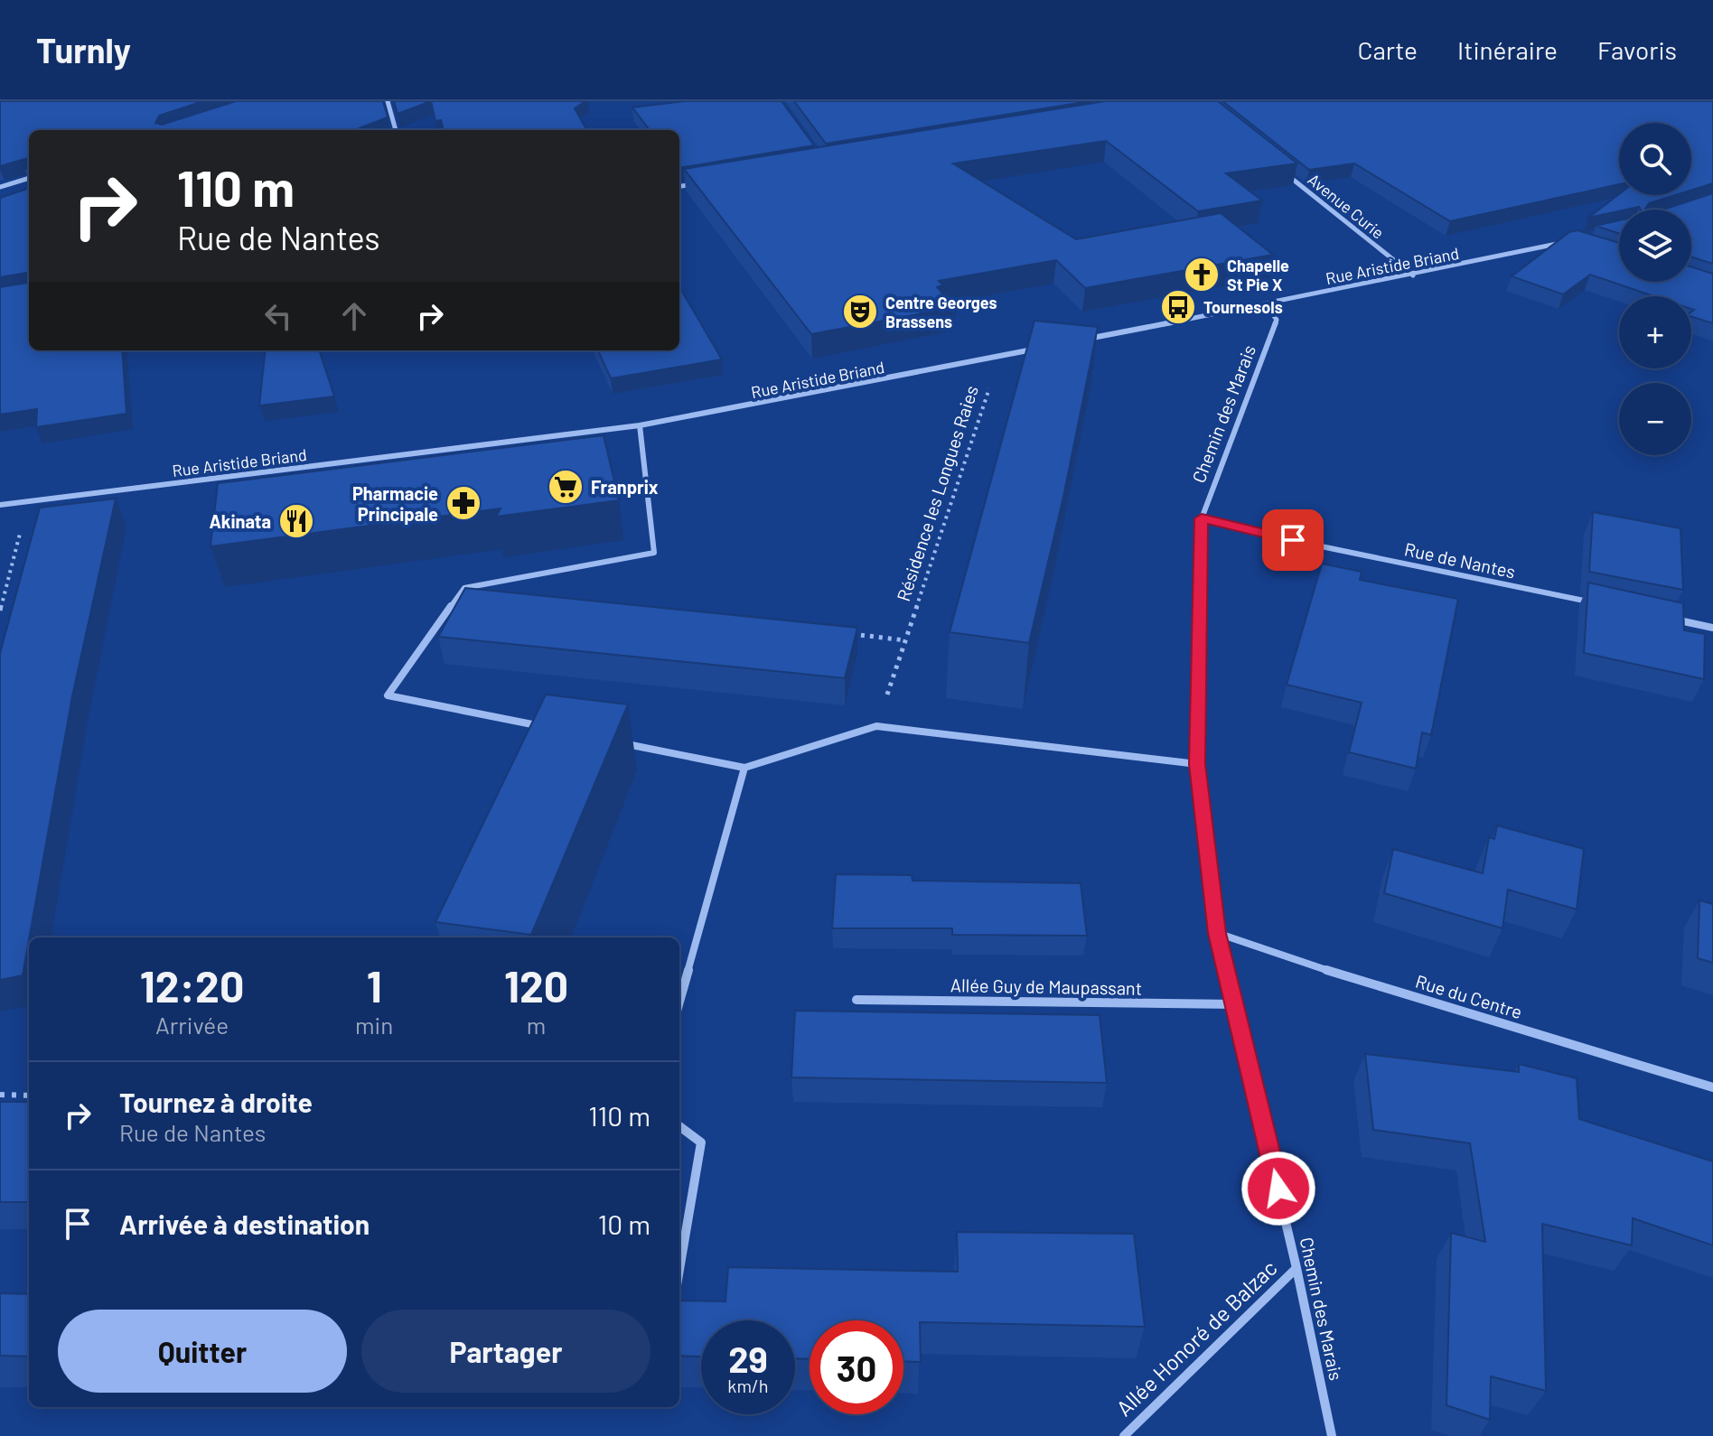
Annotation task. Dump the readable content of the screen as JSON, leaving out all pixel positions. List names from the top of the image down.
{
  "streets": {
    "street": [
      "Avenue Curie",
      "Rue Aristide Briand",
      "Chemin des Marais",
      "Rue de Nantes",
      "Allée Guy de Maupassant",
      "Rue du Centre",
      "Allée Honoré de Balzac"
    ],
    "path": ["Résidence les Longues Raies"]
  },
  "crossings": [
    ["Avenue Curie", "Rue Aristide Briand"],
    ["Rue Aristide Briand", "Chemin des Marais"],
    ["Rue Aristide Briand", "Résidence les Longues Raies"],
    ["Chemin des Marais", "Rue de Nantes"],
    ["Chemin des Marais", "Allée Guy de Maupassant"],
    ["Chemin des Marais", "Rue du Centre"],
    ["Chemin des Marais", "Allée Honoré de Balzac"]
  ],
  "places": {
    "church": ["Chapelle St Pie X"],
    "bus stop": ["Tournesols"],
    "theatre": ["Centre Georges Brassens"],
    "supermarket": ["Franprix"],
    "pharmacy": ["Pharmacie Principale"],
    "restaurant": ["Akinata"]
  },
  "page": {
    "header": "Turnly",
    "nav": ["Carte", "Itinéraire", "Favoris"],
    "map_buttons": ["+", "−"],
    "turn": ["110 m", "Rue de Nantes"],
    "eta": [
      "12:20",
      "Arrivée",
      "1",
      "min",
      "120",
      "m"
    ],
    "list": [
      {
        "name": "Tournez à droite",
        "note": "Rue de Nantes",
        "value": "110 m"
      },
      {
        "name": "Arrivée à destination",
        "value": "10 m"
      }
    ],
    "buttons": ["Quitter", "Partager"],
    "speed": "29 km/h",
    "limit": "30"
  }
}
